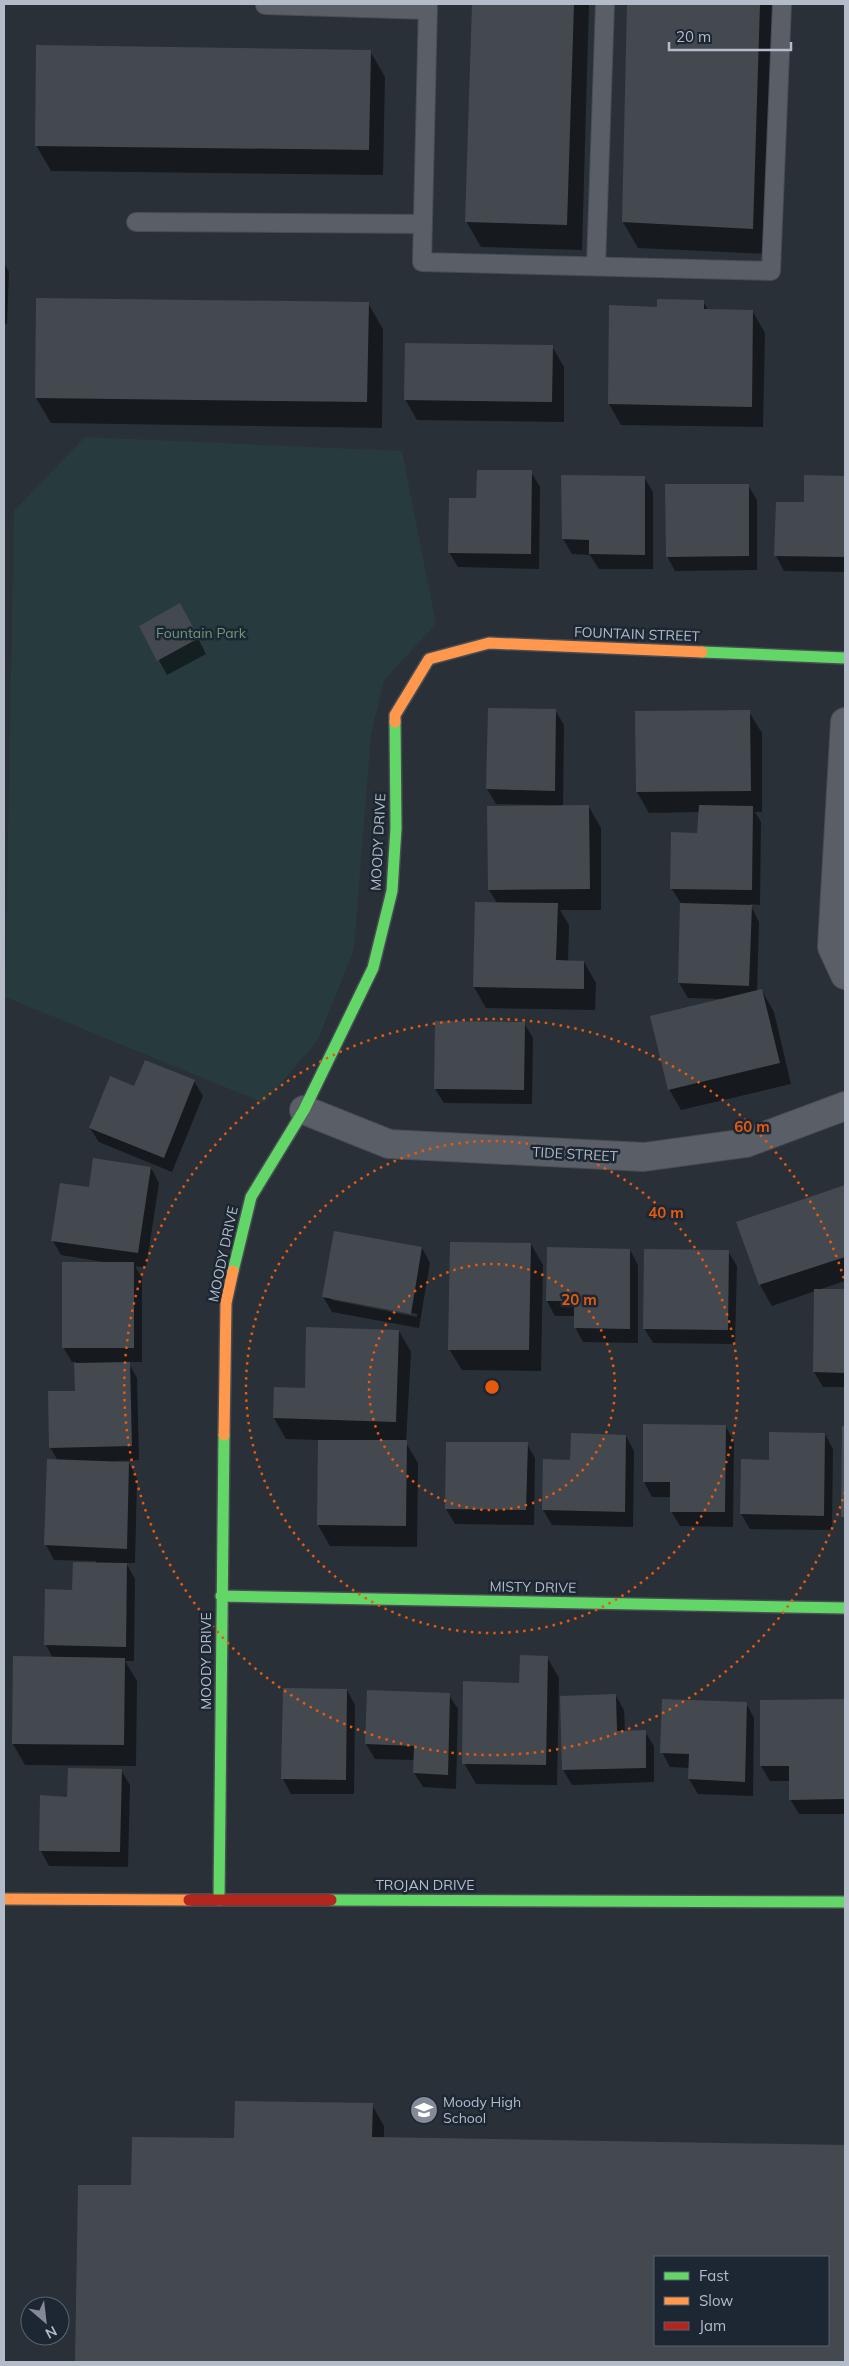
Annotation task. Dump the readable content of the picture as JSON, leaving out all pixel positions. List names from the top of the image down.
{
  "streets": {
    "street": [
      "FOUNTAIN STREET",
      "MOODY DRIVE",
      "TIDE STREET",
      "MISTY DRIVE",
      "TROJAN DRIVE"
    ]
  },
  "crossings": [
    ["FOUNTAIN STREET", "MOODY DRIVE"],
    ["MOODY DRIVE", "TIDE STREET"],
    ["MOODY DRIVE", "MISTY DRIVE"],
    ["MOODY DRIVE", "TROJAN DRIVE"]
  ],
  "parks": ["Fountain Park"],
  "places": {
    "school or university": ["Moody High School"]
  },
  "legend": ["Fast", "Slow", "Jam"],
  "scale_bar": "20 m",
  "north": "bottom right",
  "rings": ["60 m", "40 m", "20 m"]
}
